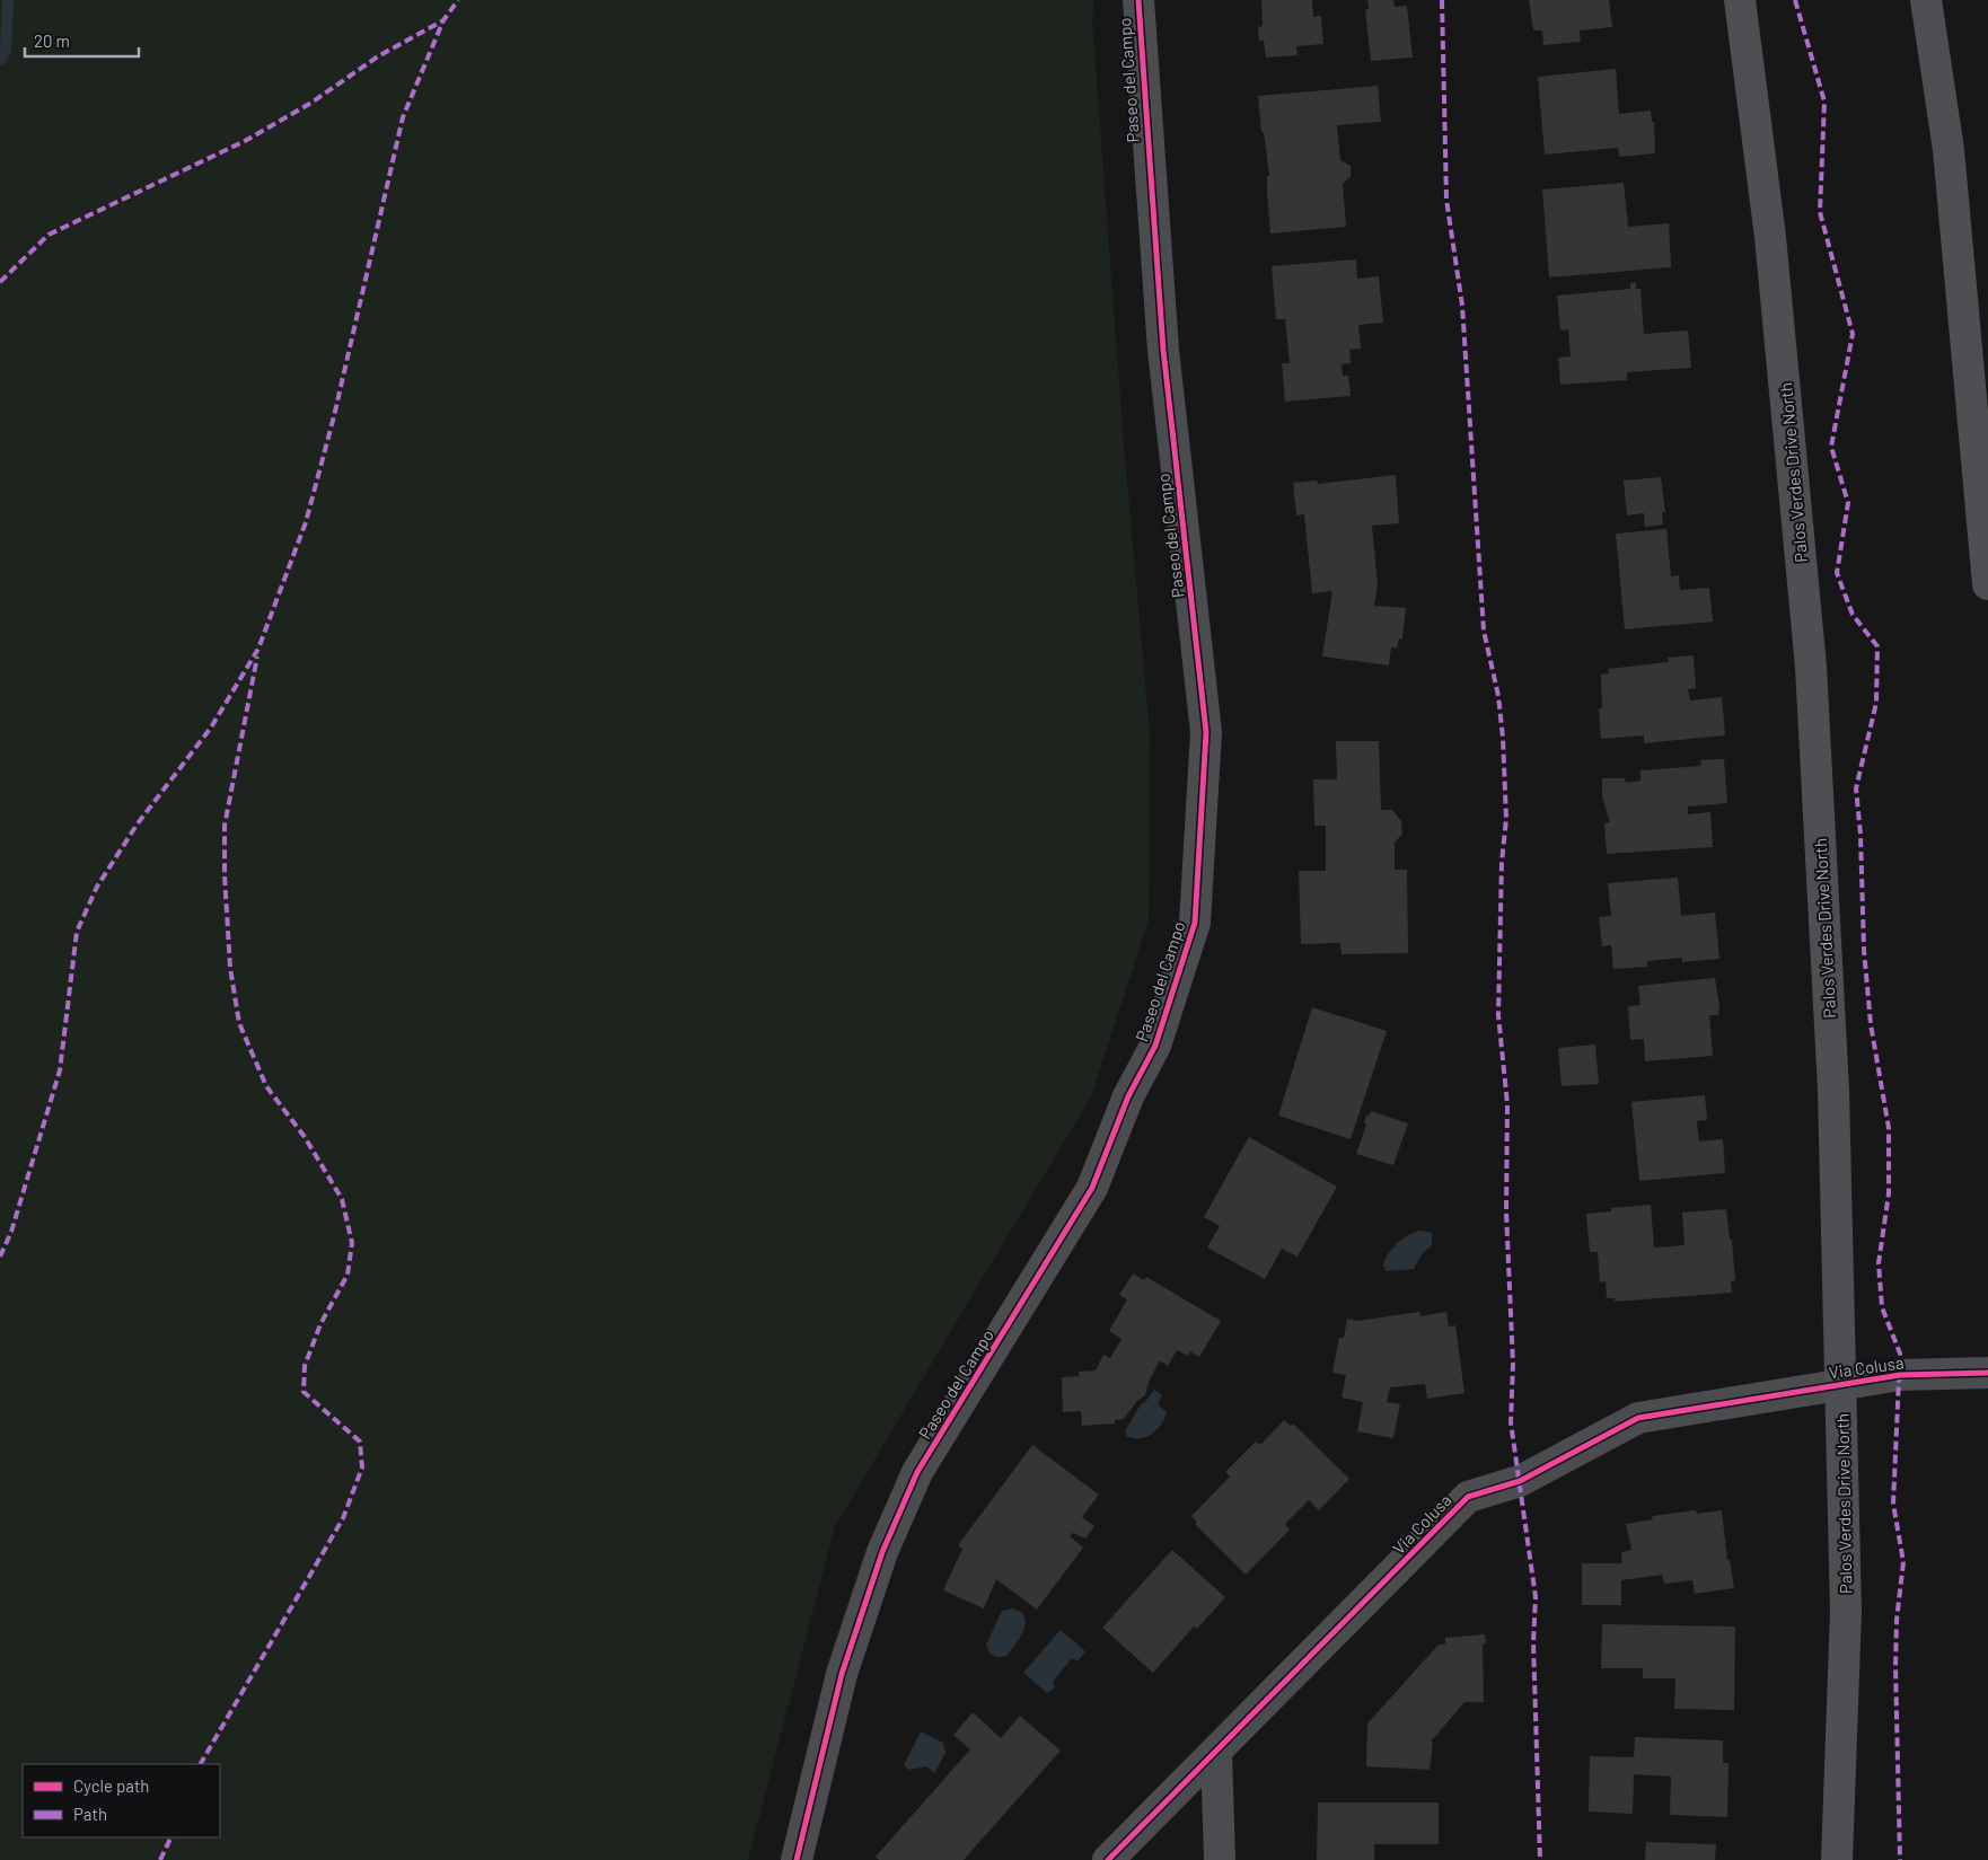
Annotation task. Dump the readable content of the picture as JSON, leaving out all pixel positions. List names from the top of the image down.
{
  "streets": {
    "main road": ["Palos Verdes Drive North"],
    "street": ["Paseo del Campo", "Via Colusa"]
  },
  "crossings": [
    ["Palos Verdes Drive North", "Via Colusa"]
  ],
  "legend": ["Cycle path", "Path"],
  "scale_bar": "20 m"
}
